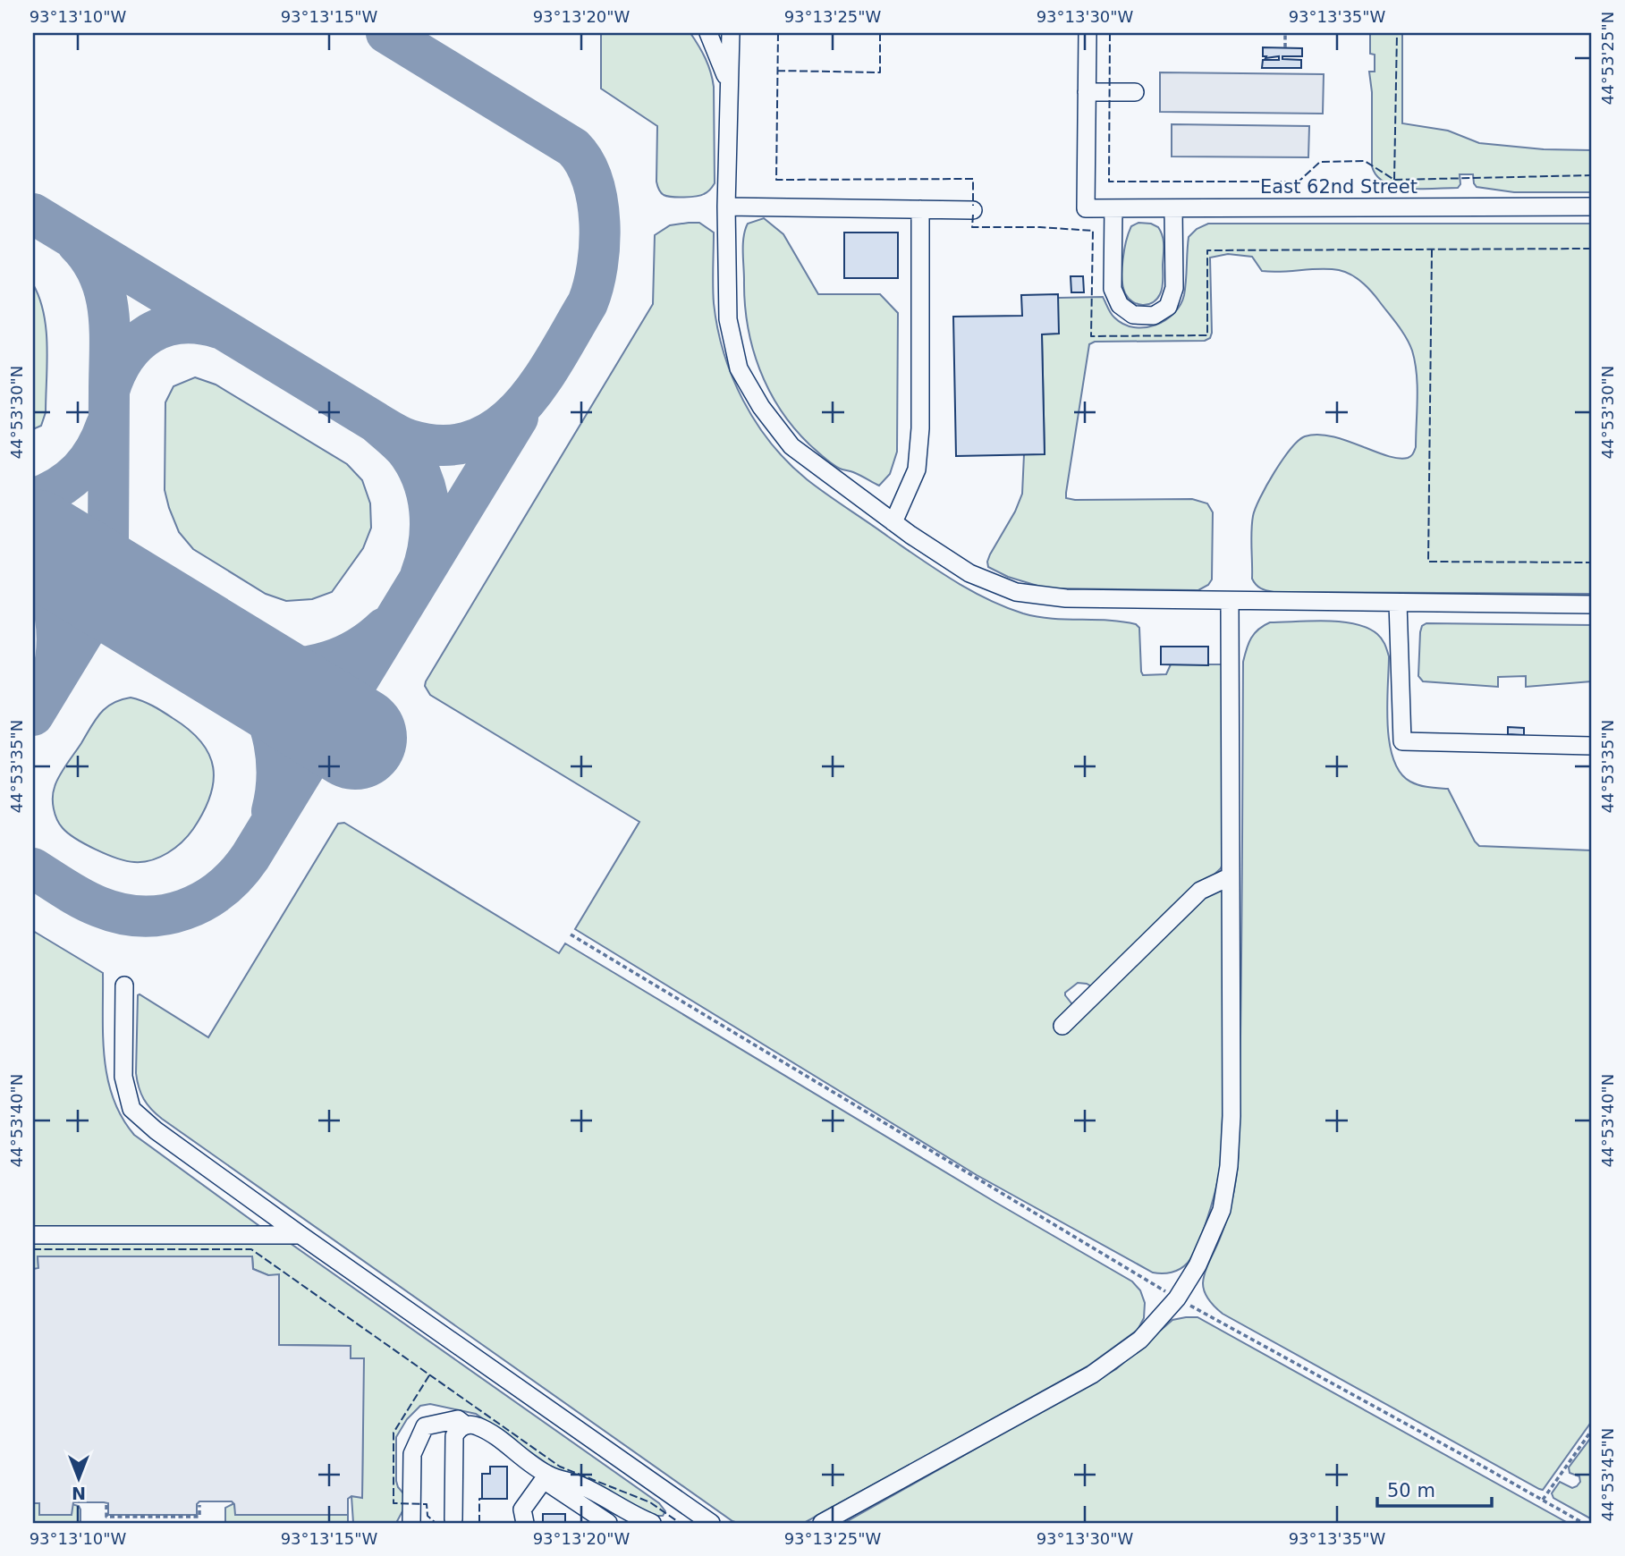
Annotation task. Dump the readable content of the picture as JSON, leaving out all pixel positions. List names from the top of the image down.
{
  "streets": {
    "street": ["East 62nd Street"]
  },
  "scale_bar": "50 m",
  "north": "bottom",
  "coordinates": [
    "93°13'10\"W",
    "93°13'15\"W",
    "93°13'20\"W",
    "93°13'25\"W",
    "93°13'30\"W",
    "93°13'35\"W",
    "44°53'25\"N",
    "44°53'30\"N",
    "44°53'35\"N",
    "44°53'40\"N",
    "44°53'45\"N"
  ]
}
